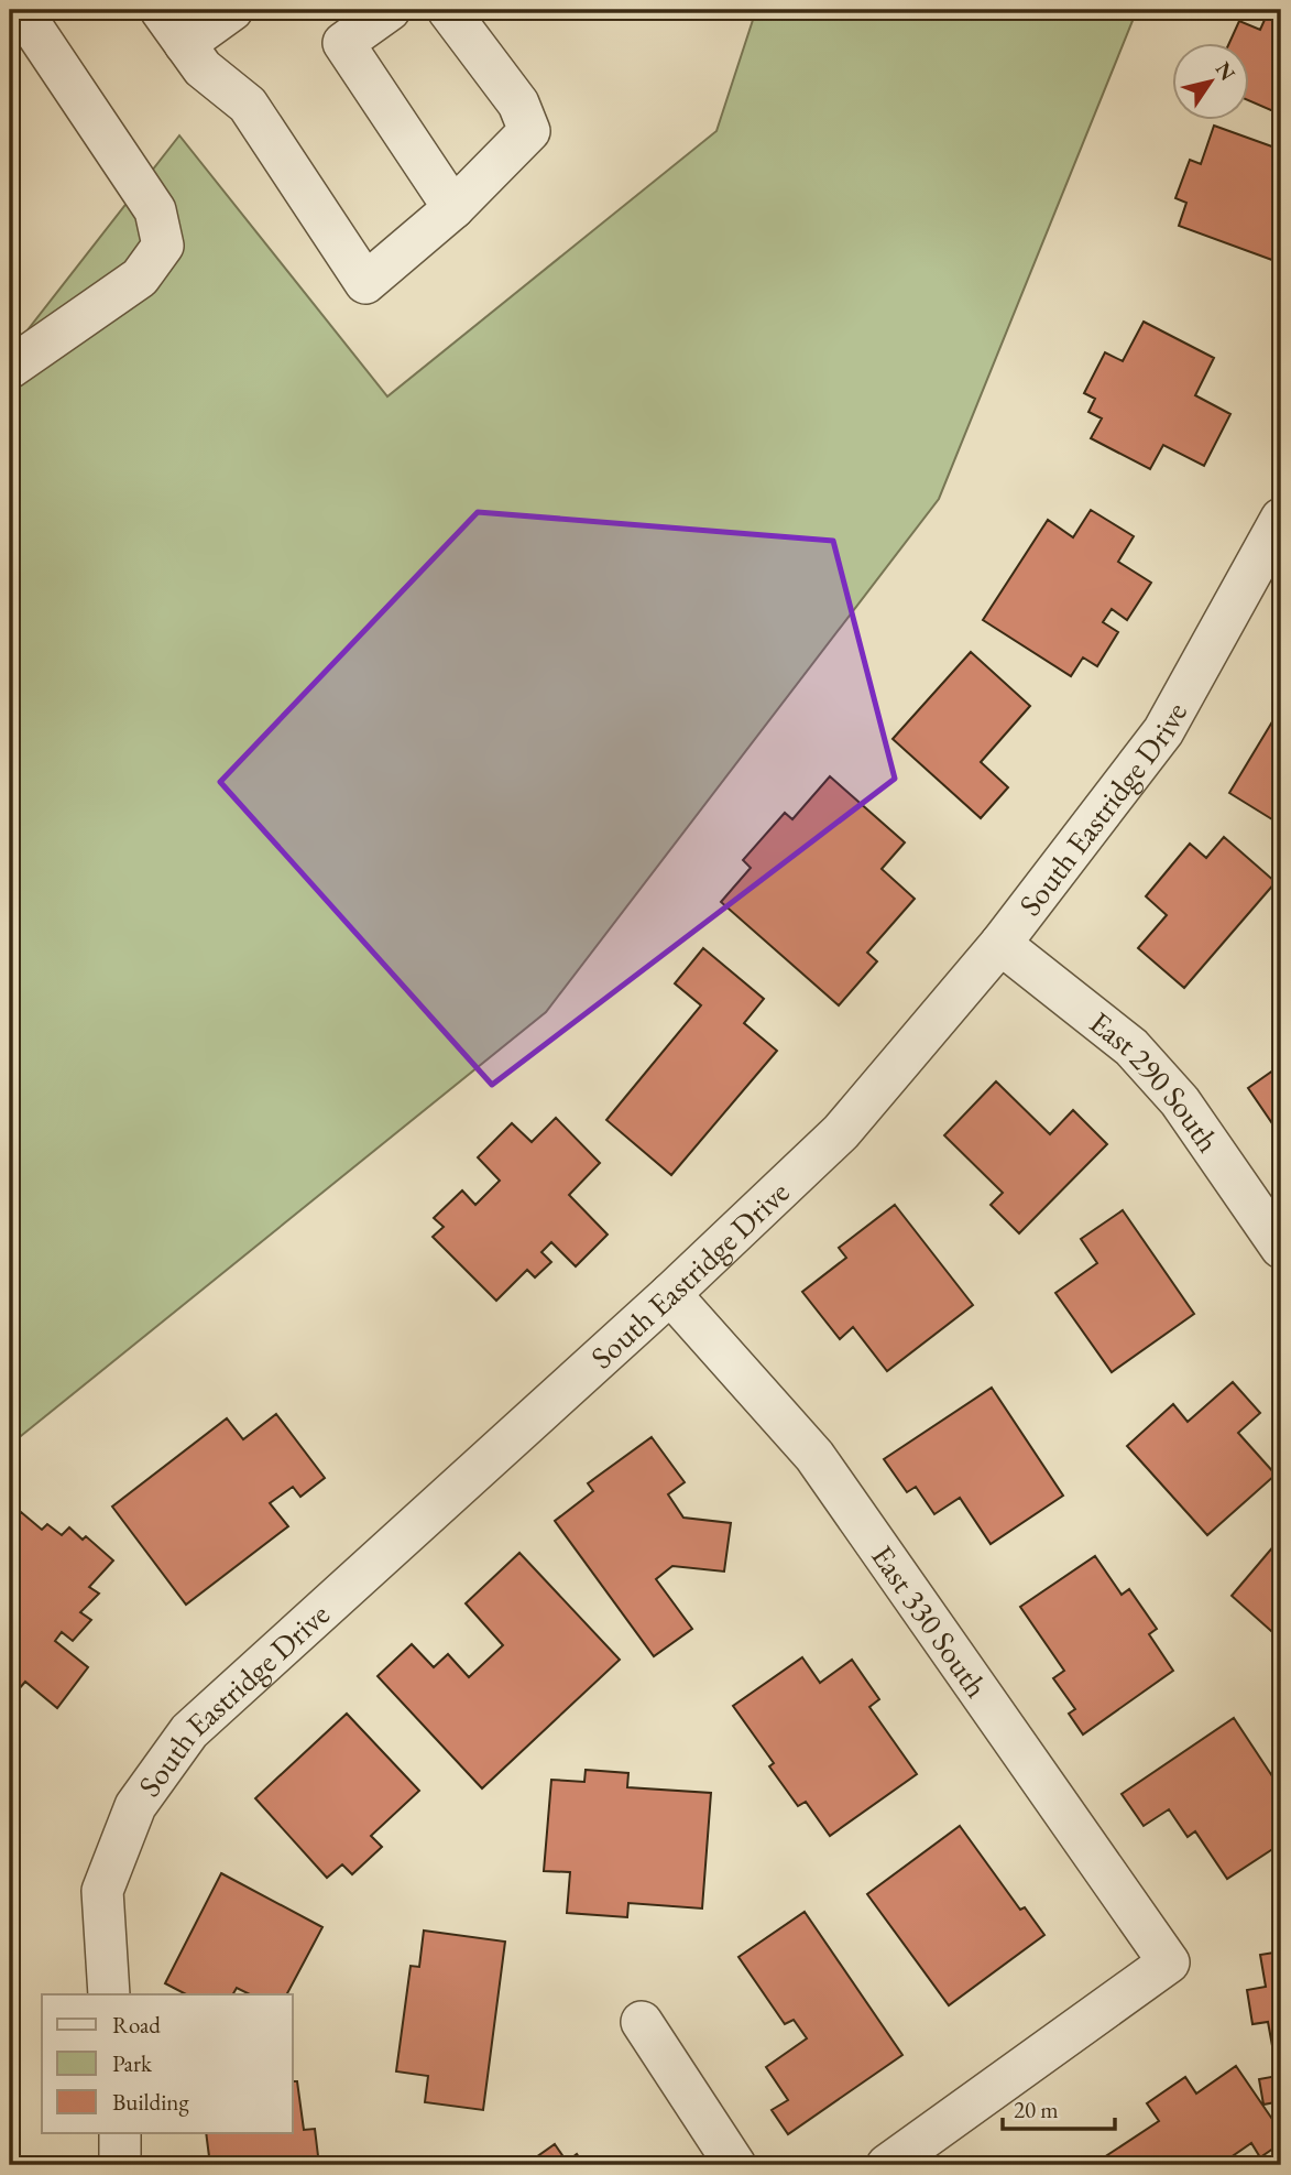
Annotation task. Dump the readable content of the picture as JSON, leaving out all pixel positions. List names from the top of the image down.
{
  "streets": {
    "street": ["South Eastridge Drive", "East 290 South", "East 330 South"]
  },
  "crossings": [
    ["South Eastridge Drive", "East 290 South"],
    ["South Eastridge Drive", "East 330 South"]
  ],
  "legend": ["Road", "Park", "Building"],
  "scale_bar": "20 m",
  "north": "top right"
}
